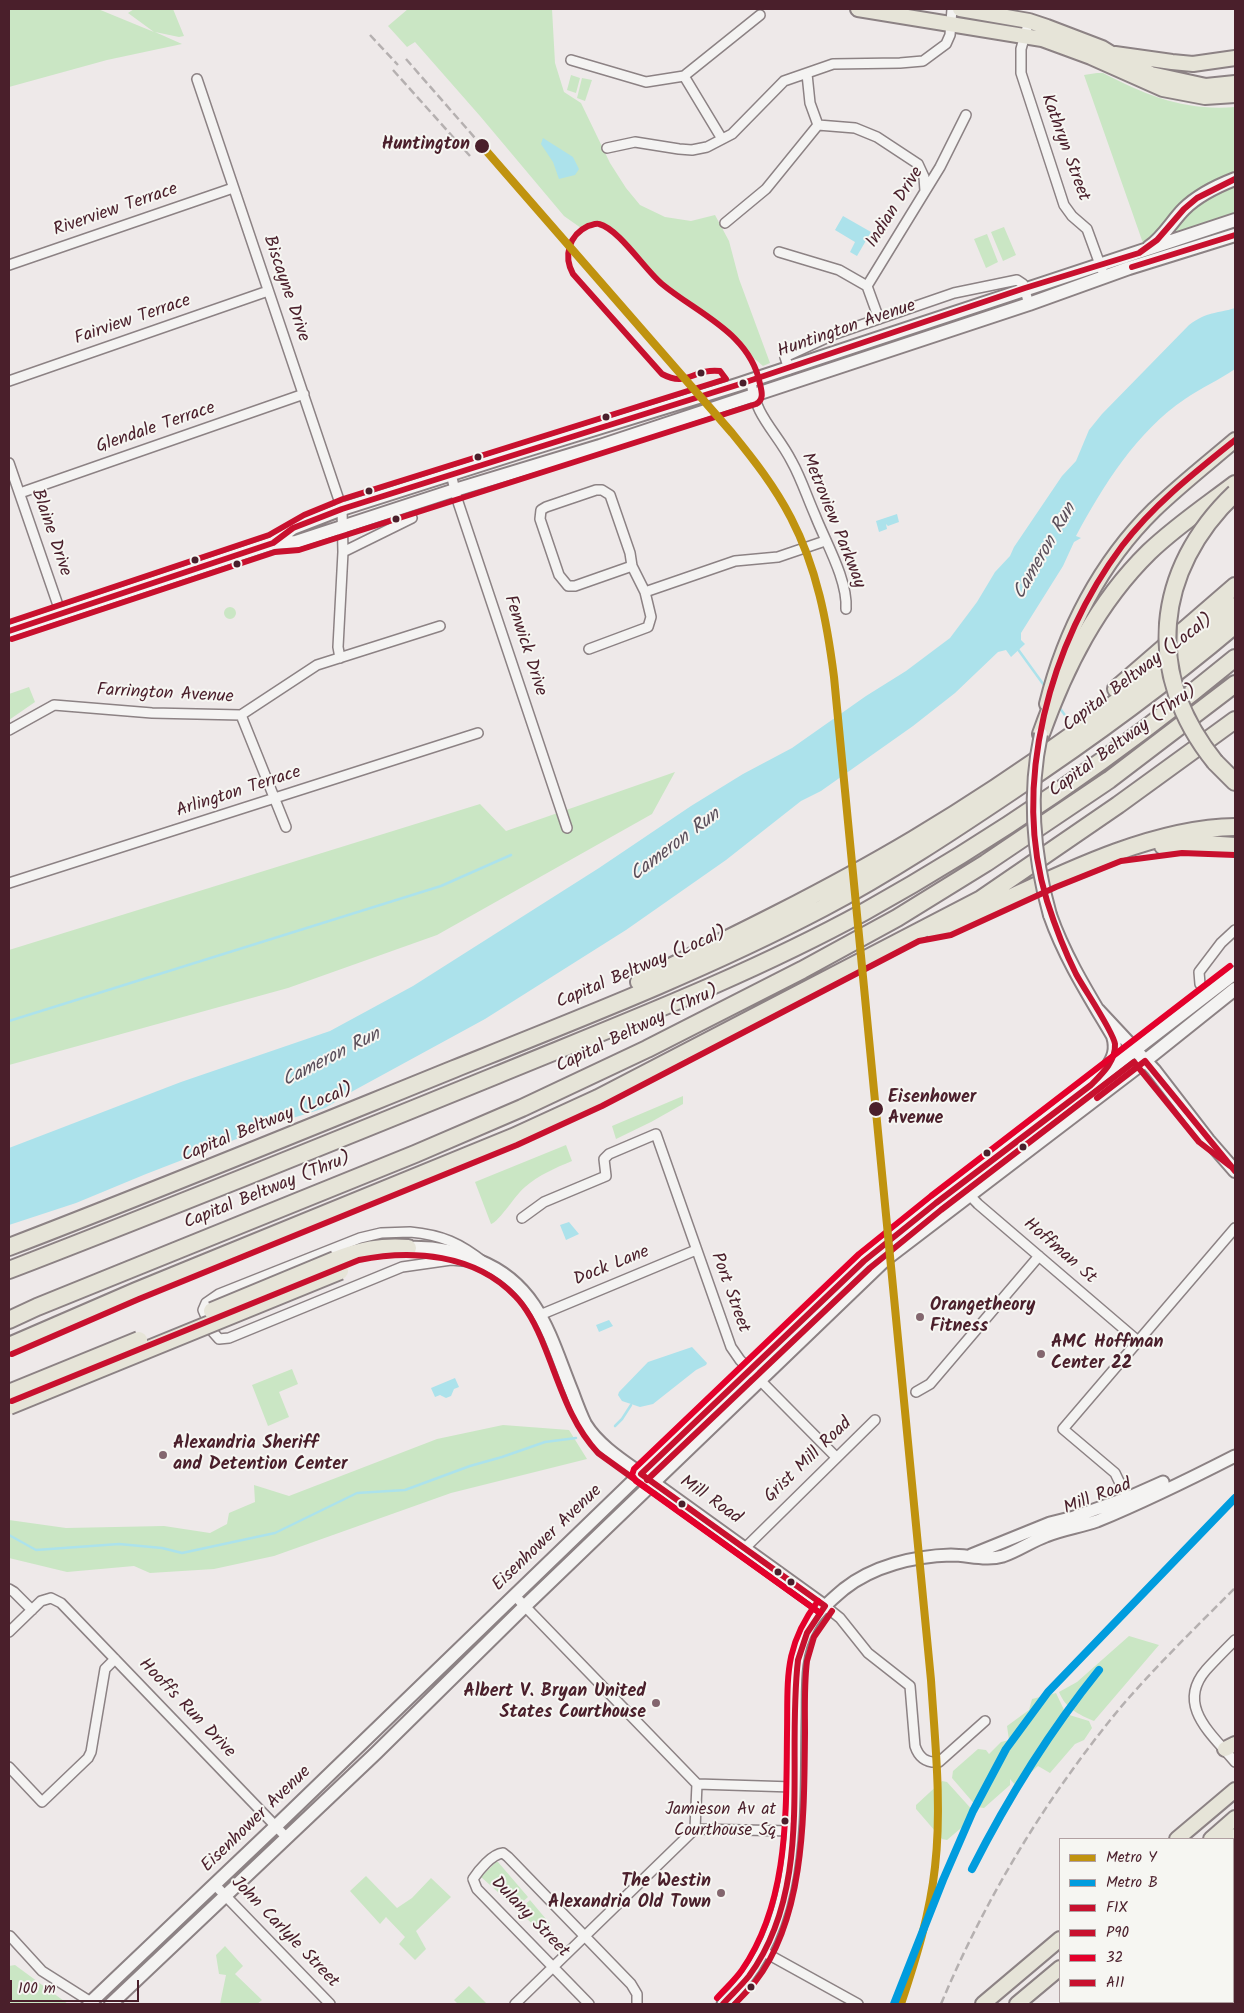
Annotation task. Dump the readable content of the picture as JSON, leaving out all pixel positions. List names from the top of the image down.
{
  "streets": {
    "highway": ["Capital Beltway (Local)", "Capital Beltway (Thru)"],
    "main road": ["Huntington Avenue", "Mill Road", "Eisenhower Avenue"],
    "street": [
      "Kathryn Street",
      "Indian Drive",
      "Riverview Terrace",
      "Biscayne Drive",
      "Fairview Terrace",
      "Glendale Terrace",
      "Metroview Parkway",
      "Blaine Drive",
      "Fenwick Drive",
      "Farrington Avenue",
      "Arlington Terrace",
      "Hoffman St",
      "Dock Lane",
      "Port Street",
      "Grist Mill Road",
      "Hooffs Run Drive",
      "Dulany Street",
      "John Carlyle Street"
    ]
  },
  "crossings": [
    ["Kathryn Street", "Huntington Avenue"],
    ["Riverview Terrace", "Biscayne Drive"],
    ["Biscayne Drive", "Fairview Terrace"],
    ["Biscayne Drive", "Huntington Avenue"],
    ["Biscayne Drive", "Glendale Terrace"],
    ["Huntington Avenue", "Metroview Parkway"],
    ["Huntington Avenue", "Blaine Drive"],
    ["Huntington Avenue", "Fenwick Drive"],
    ["Glendale Terrace", "Blaine Drive"],
    ["Hoffman St", "Eisenhower Avenue"],
    ["Dock Lane", "Port Street"],
    ["Dock Lane", "Mill Road"],
    ["Port Street", "Grist Mill Road"],
    ["Port Street", "Eisenhower Avenue"],
    ["Grist Mill Road", "Mill Road"],
    ["Mill Road", "Eisenhower Avenue"],
    ["Eisenhower Avenue", "Hooffs Run Drive"],
    ["Eisenhower Avenue", "John Carlyle Street"]
  ],
  "water": ["Cameron Run"],
  "places": [
    "Huntington",
    "Eisenhower Avenue",
    "Orangetheory Fitness",
    "AMC Hoffman Center 22",
    "Alexandria Sheriff and Detention Center",
    "Albert V. Bryan United States Courthouse",
    "Jamieson Av at Courthouse Sq",
    "The Westin Alexandria Old Town"
  ],
  "lines": [
    "metro line Y",
    "transit line F1X",
    "transit line A11",
    "transit line P90",
    "transit line 32",
    "metro line B"
  ],
  "legend": [
    "Metro Y",
    "Metro B",
    "F1X",
    "P90",
    "32",
    "A11"
  ],
  "scale_bar": "100 m"
}
